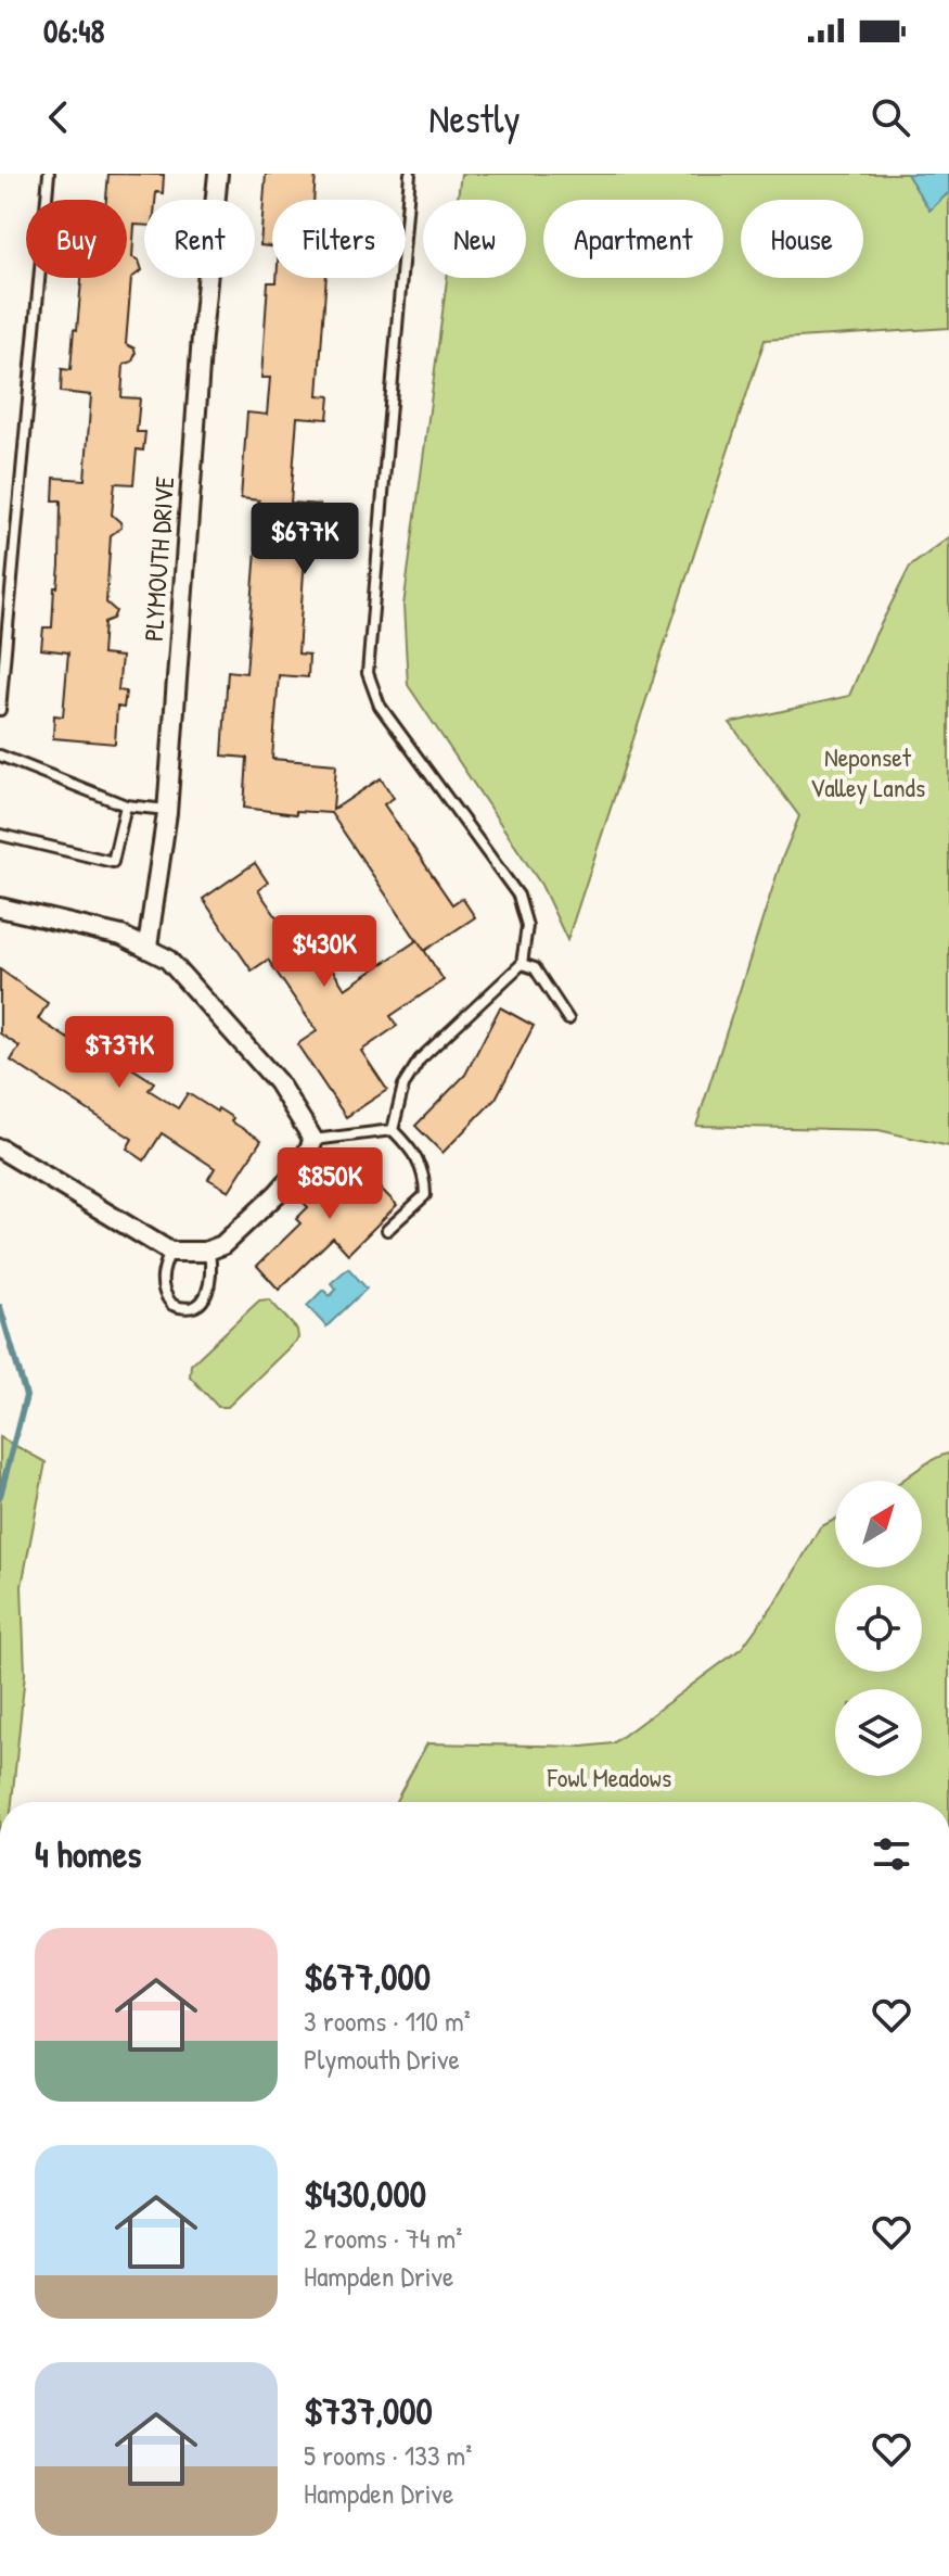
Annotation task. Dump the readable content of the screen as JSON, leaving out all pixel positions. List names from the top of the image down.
{
  "streets": {
    "street": ["PLYMOUTH DRIVE"]
  },
  "parks": ["Neponset Valley Lands", "Fowl Meadows"],
  "north": "top right",
  "page": {
    "status": "06:48",
    "header": "Nestly",
    "chip": [
      "Buy",
      "Rent",
      "Filters",
      "New",
      "Apartment",
      "House"
    ],
    "price": [
      "$677K",
      "$430K",
      "$737K",
      "$850K"
    ],
    "heading": "4 homes",
    "list": [
      {
        "name": "$677,000",
        "note": "3 rooms · 110 m² · Plymouth Drive"
      },
      {
        "name": "$430,000",
        "note": "2 rooms · 74 m² · Hampden Drive"
      },
      {
        "name": "$737,000",
        "note": "5 rooms · 133 m² · Hampden Drive"
      }
    ]
  }
}
